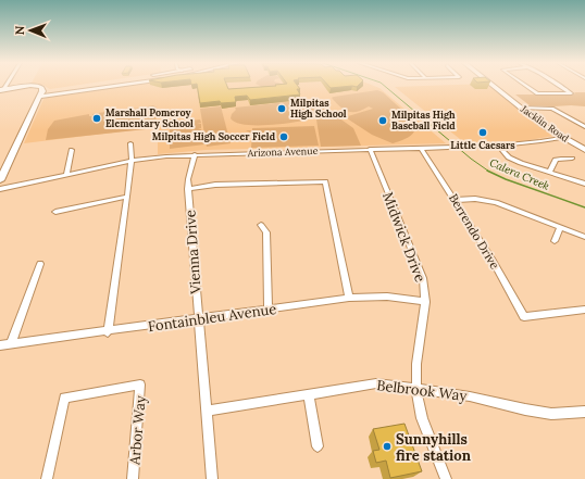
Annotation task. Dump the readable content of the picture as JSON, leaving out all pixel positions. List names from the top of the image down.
{
  "streets": {
    "street": [
      "Jacklin Road",
      "Arizona Avenue",
      "Berrendo Drive",
      "Midwick Drive",
      "Vienna Drive",
      "Fontainbleu Avenue",
      "Belbrook Way",
      "Arbor Way"
    ]
  },
  "crossings": [
    ["Jacklin Road", "Arizona Avenue"],
    ["Arizona Avenue", "Berrendo Drive"],
    ["Arizona Avenue", "Midwick Drive"],
    ["Arizona Avenue", "Vienna Drive"],
    ["Midwick Drive", "Fontainbleu Avenue"],
    ["Midwick Drive", "Belbrook Way"],
    ["Vienna Drive", "Fontainbleu Avenue"],
    ["Vienna Drive", "Belbrook Way"]
  ],
  "water": ["Calera Creek"],
  "places": [
    "Milpitas High School",
    "Marshall Pomeroy Elementary School",
    "Milpitas High Baseball Field",
    "Little Caesars",
    "Milpitas High Soccer Field",
    "Sunnyhills fire station"
  ],
  "north": "left"
}
